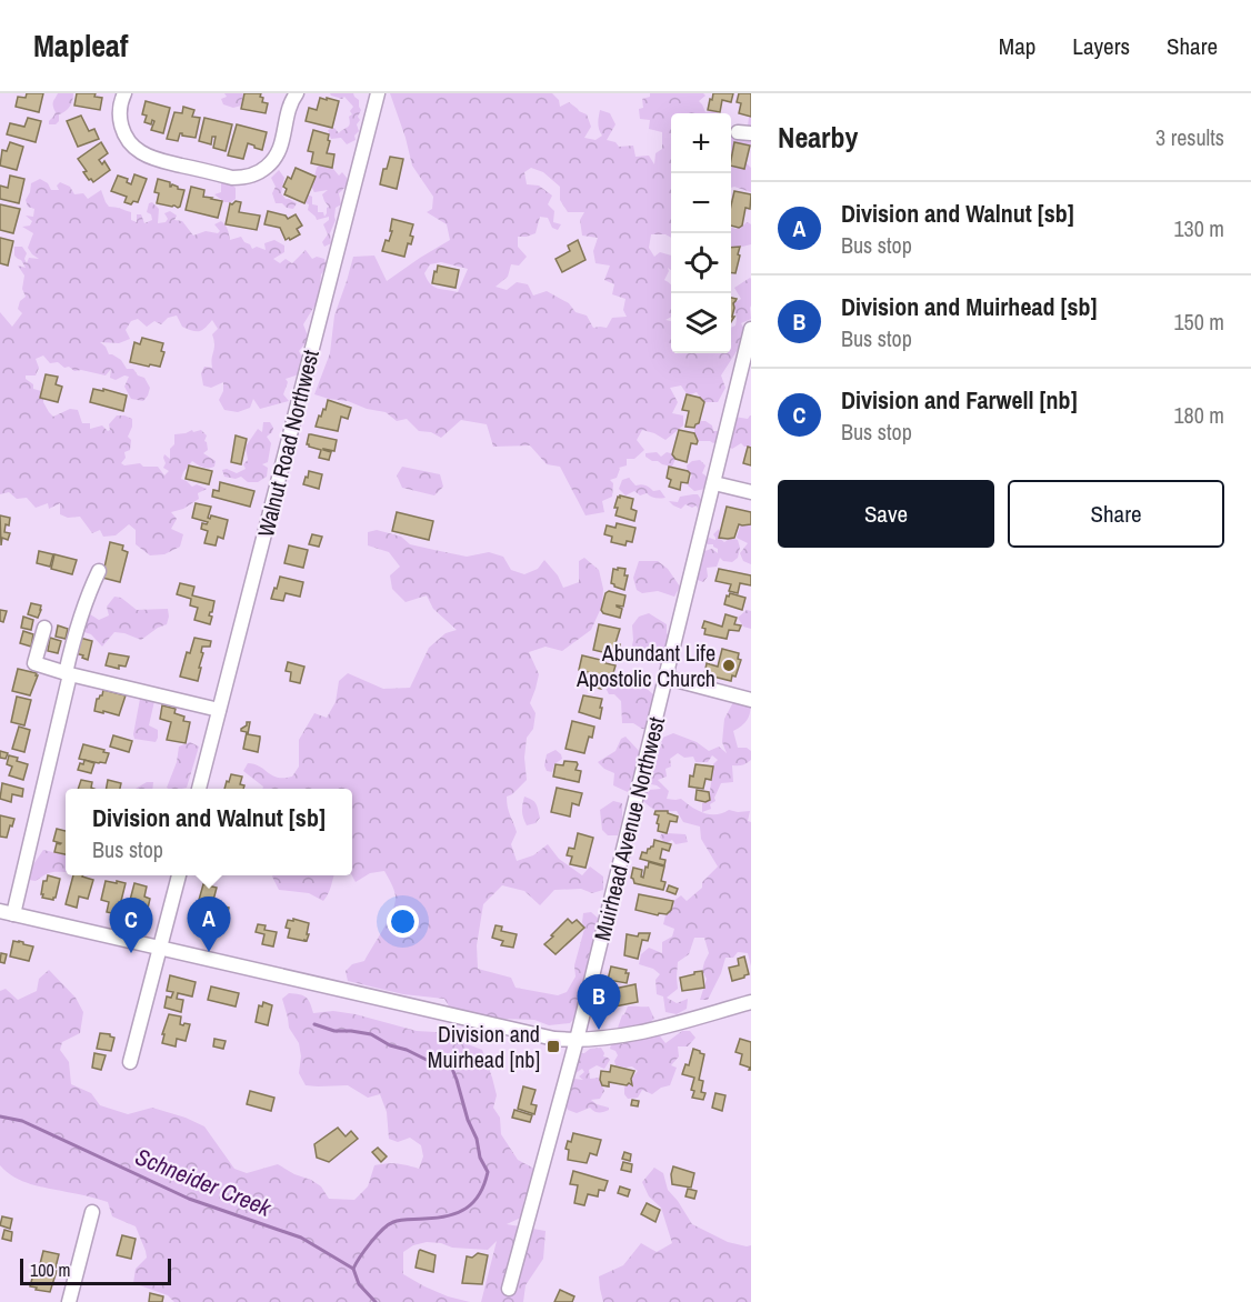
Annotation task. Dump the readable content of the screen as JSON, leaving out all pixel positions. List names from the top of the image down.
{
  "streets": {
    "street": ["Walnut Road Northwest", "Muirhead Avenue Northwest"]
  },
  "water": ["Schneider Creek"],
  "places": {
    "other": ["Abundant Life Apostolic Church"],
    "transit": ["Division and Muirhead [nb]"]
  },
  "scale_bar": "100 m",
  "page": {
    "header": "Mapleaf",
    "nav": ["Map", "Layers", "Share"],
    "heading": ["Nearby", "3 results"],
    "map_buttons": ["+", "−"],
    "list": [
      {
        "mark": "A",
        "name": "Division and Walnut [sb]",
        "note": "Bus stop",
        "value": "130 m"
      },
      {
        "mark": "B",
        "name": "Division and Muirhead [sb]",
        "note": "Bus stop",
        "value": "150 m"
      },
      {
        "mark": "C",
        "name": "Division and Farwell [nb]",
        "note": "Bus stop",
        "value": "180 m"
      }
    ],
    "buttons": ["Save", "Share"],
    "popup": ["Division and Walnut [sb]", "Bus stop"],
    "pins": ["A", "C", "B"],
    "scale": "100 m"
  }
}
